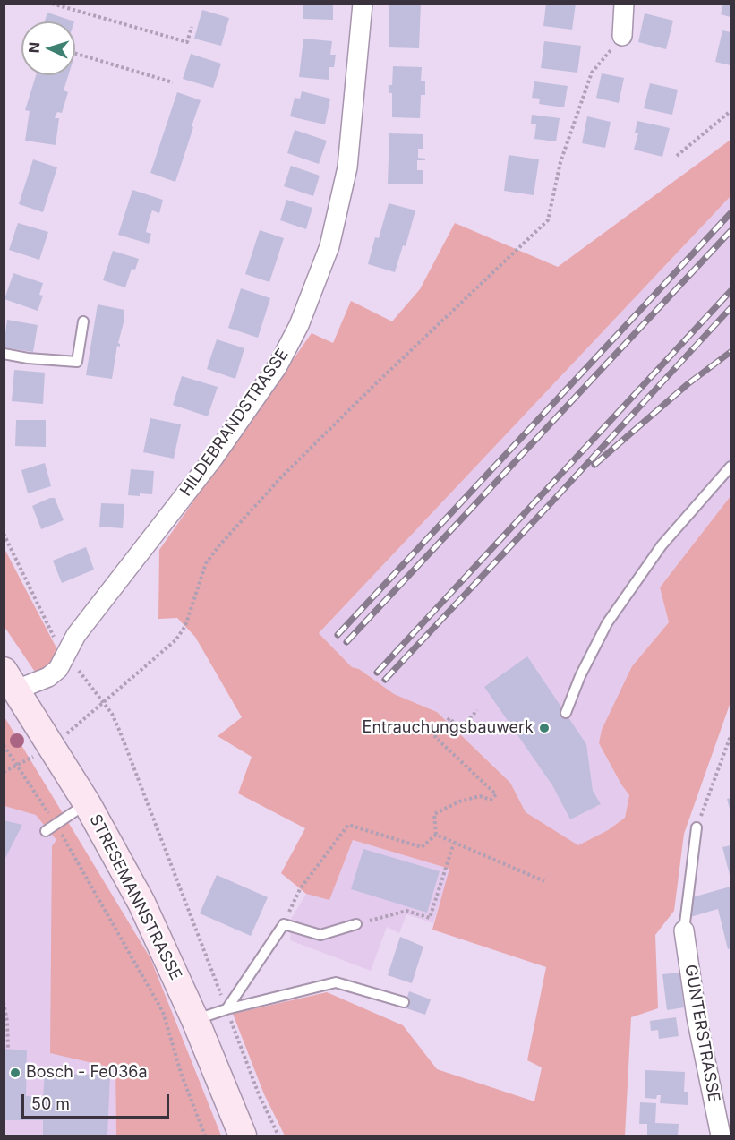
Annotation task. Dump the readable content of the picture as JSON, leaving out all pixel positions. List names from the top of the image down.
{
  "streets": {
    "main road": ["STRESEMANNSTRASSE"],
    "street": ["HILDEBRANDSTRASSE", "GUNTERSTRASSE"]
  },
  "crossings": [
    ["HILDEBRANDSTRASSE", "STRESEMANNSTRASSE"]
  ],
  "places": ["Entrauchungsbauwerk", "Bosch - Fe036a"],
  "scale_bar": "50 m",
  "north": "left"
}
